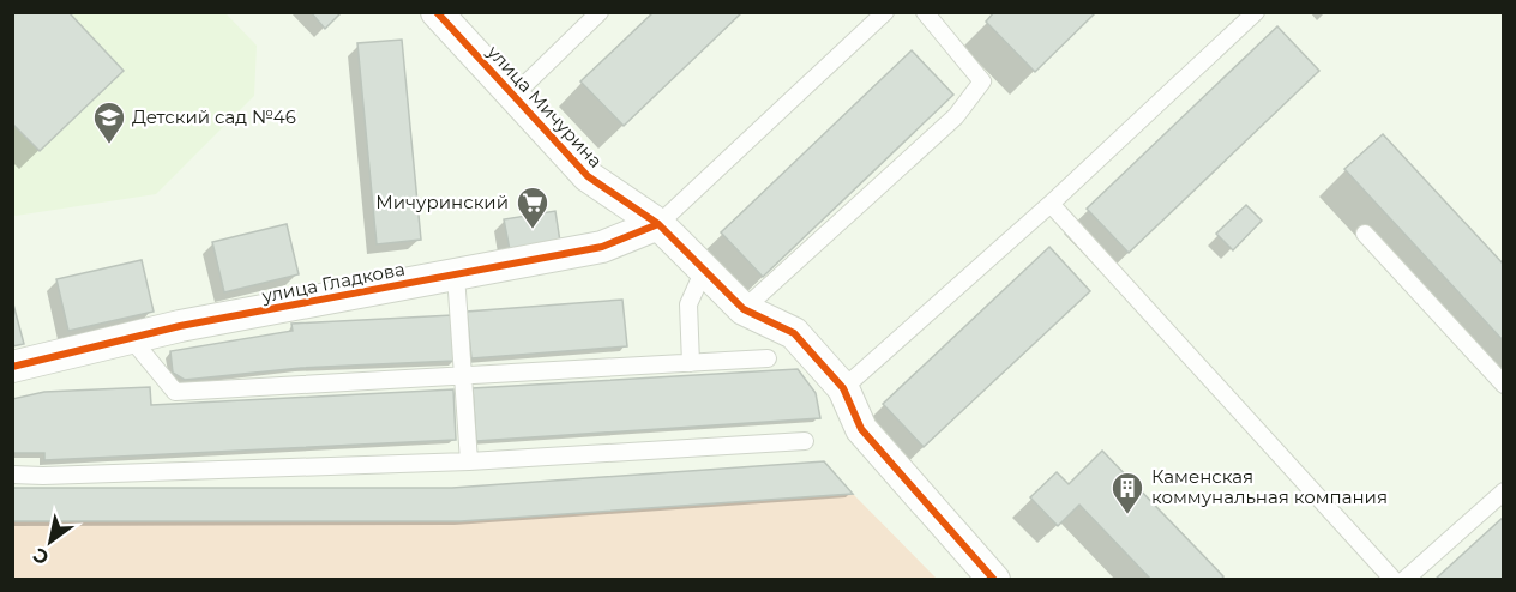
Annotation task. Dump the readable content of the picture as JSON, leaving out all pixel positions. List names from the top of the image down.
{
  "streets": {
    "street": ["улица Мичурина", "улица Гладкова"]
  },
  "crossings": [
    ["улица Мичурина", "улица Гладкова"]
  ],
  "places": {
    "school or university": ["Детский сад №46"],
    "supermarket": ["Мичуринский"],
    "building": ["Каменская коммунальная компания"]
  },
  "north": "bottom left"
}
